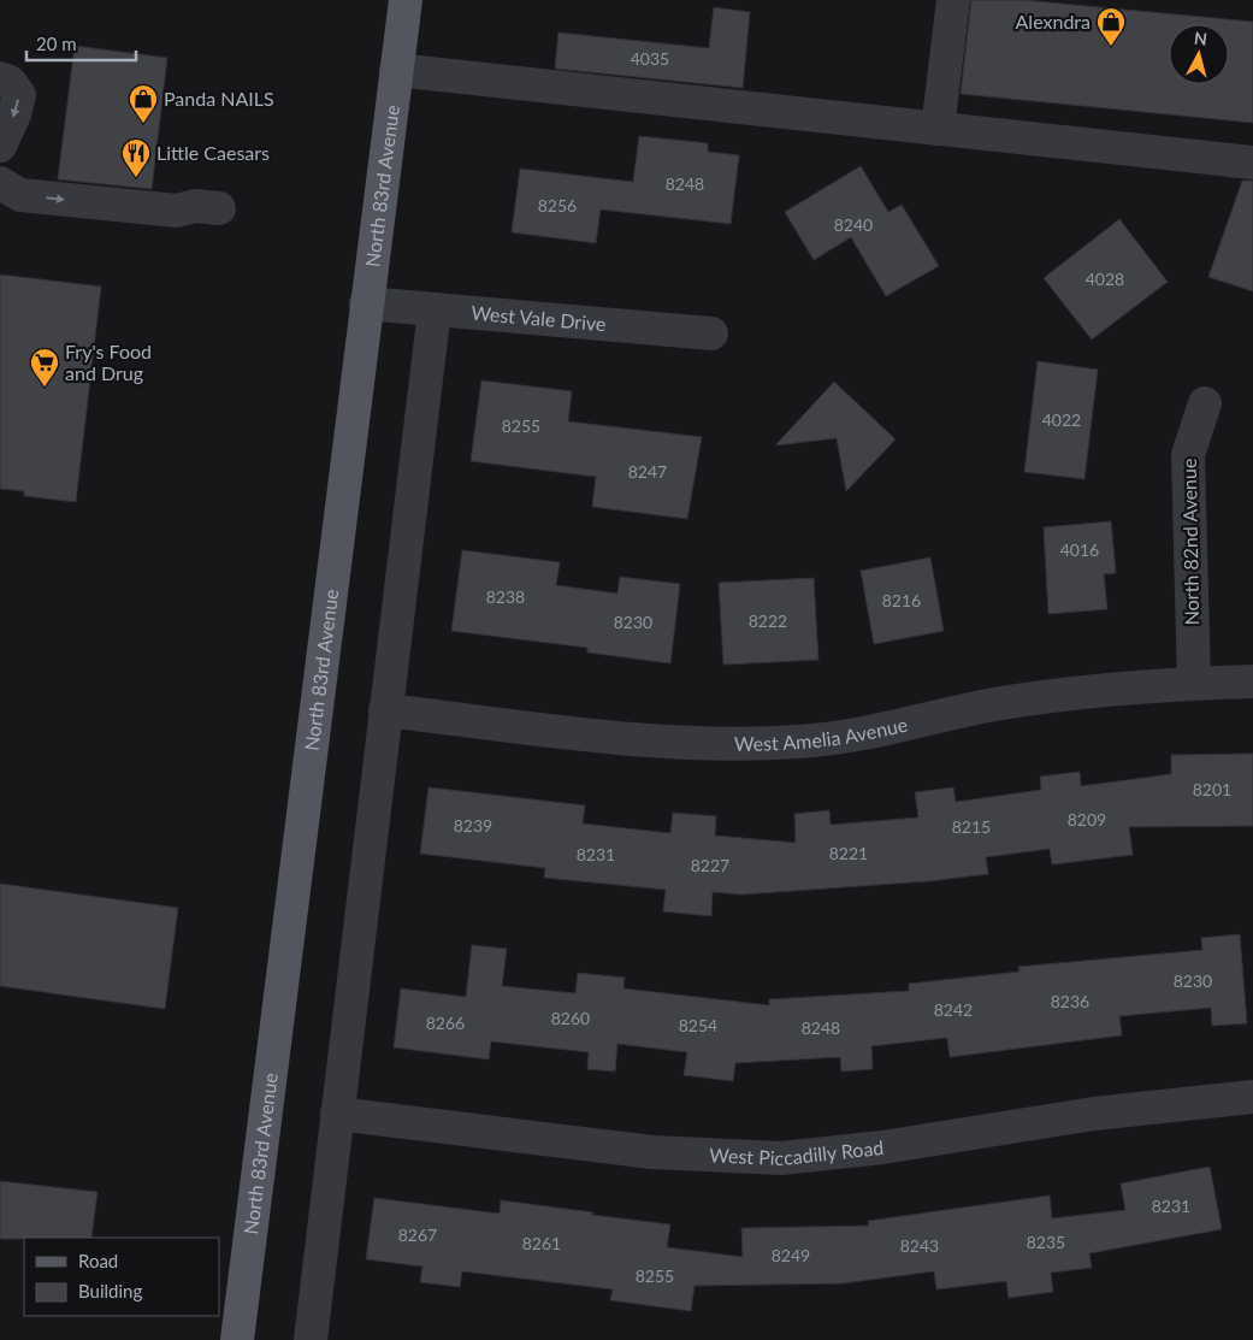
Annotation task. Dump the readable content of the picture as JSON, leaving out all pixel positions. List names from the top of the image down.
{
  "streets": {
    "main road": ["North 83rd Avenue"],
    "street": [
      "West Vale Drive",
      "North 82nd Avenue",
      "West Amelia Avenue",
      "West Piccadilly Road"
    ]
  },
  "crossings": [
    ["North 83rd Avenue", "West Vale Drive"],
    ["North 82nd Avenue", "West Amelia Avenue"]
  ],
  "places": {
    "shop": ["Alexndra", "Panda NAILS"],
    "restaurant": ["Little Caesars"],
    "supermarket": ["Fry's Food and Drug"]
  },
  "house_numbers": [
    "4035",
    "8248",
    "8256",
    "8240",
    "4028",
    "4022",
    "8255",
    "8247",
    "4016",
    "8238",
    "8216",
    "8222",
    "8230",
    "8201",
    "8209",
    "8239",
    "8215",
    "8221",
    "8231",
    "8227",
    "8230",
    "8236",
    "8242",
    "8260",
    "8266",
    "8254",
    "8248",
    "8231",
    "8267",
    "8235",
    "8261",
    "8243",
    "8249",
    "8255"
  ],
  "legend": ["Road", "Building"],
  "scale_bar": "20 m",
  "north": "top"
}
